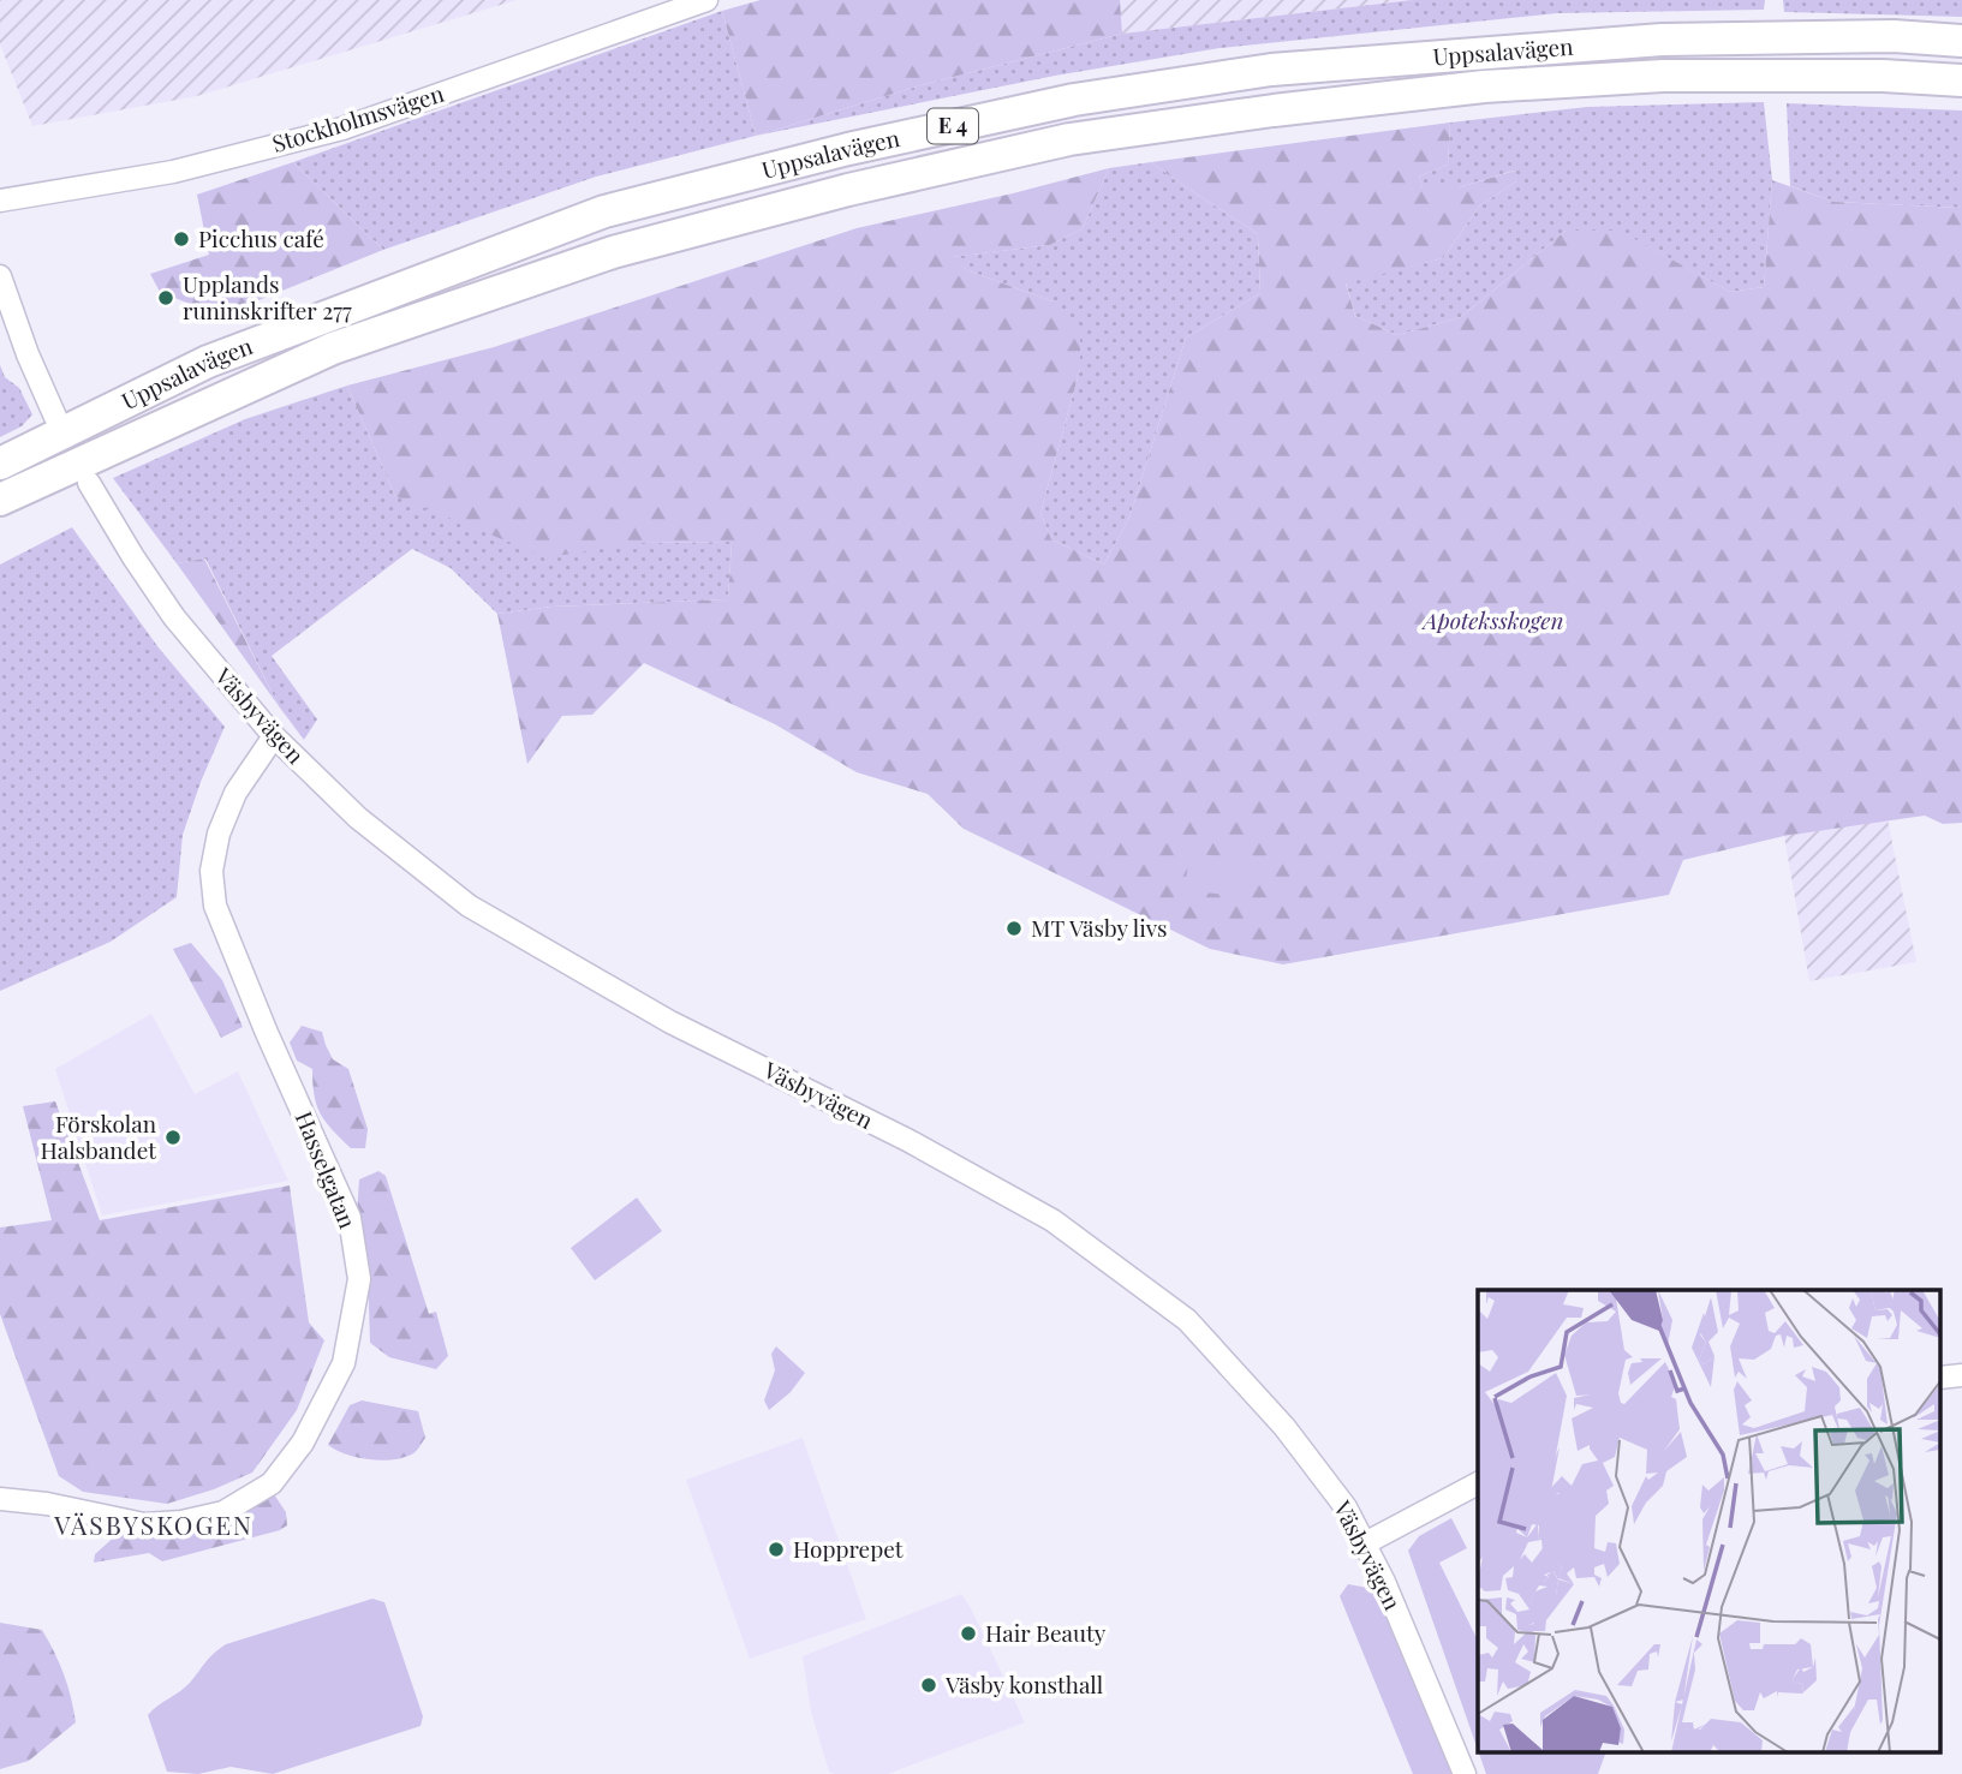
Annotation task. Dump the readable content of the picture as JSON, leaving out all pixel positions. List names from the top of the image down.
{
  "streets": {
    "highway": ["Uppsalavägen", "E 4"],
    "street": ["Stockholmsvägen", "Väsbyvägen", "Hasselgatan"]
  },
  "crossings": [
    ["Väsbyvägen", "Hasselgatan"]
  ],
  "districts": ["VÄSBYSKOGEN"],
  "parks": ["Apoteksskogen"],
  "places": [
    "Picchus café",
    "Upplands runinskrifter 277",
    "MT Väsby livs",
    "Förskolan Halsbandet",
    "Hopprepet",
    "Hair Beauty",
    "Väsby konsthall"
  ]
}
